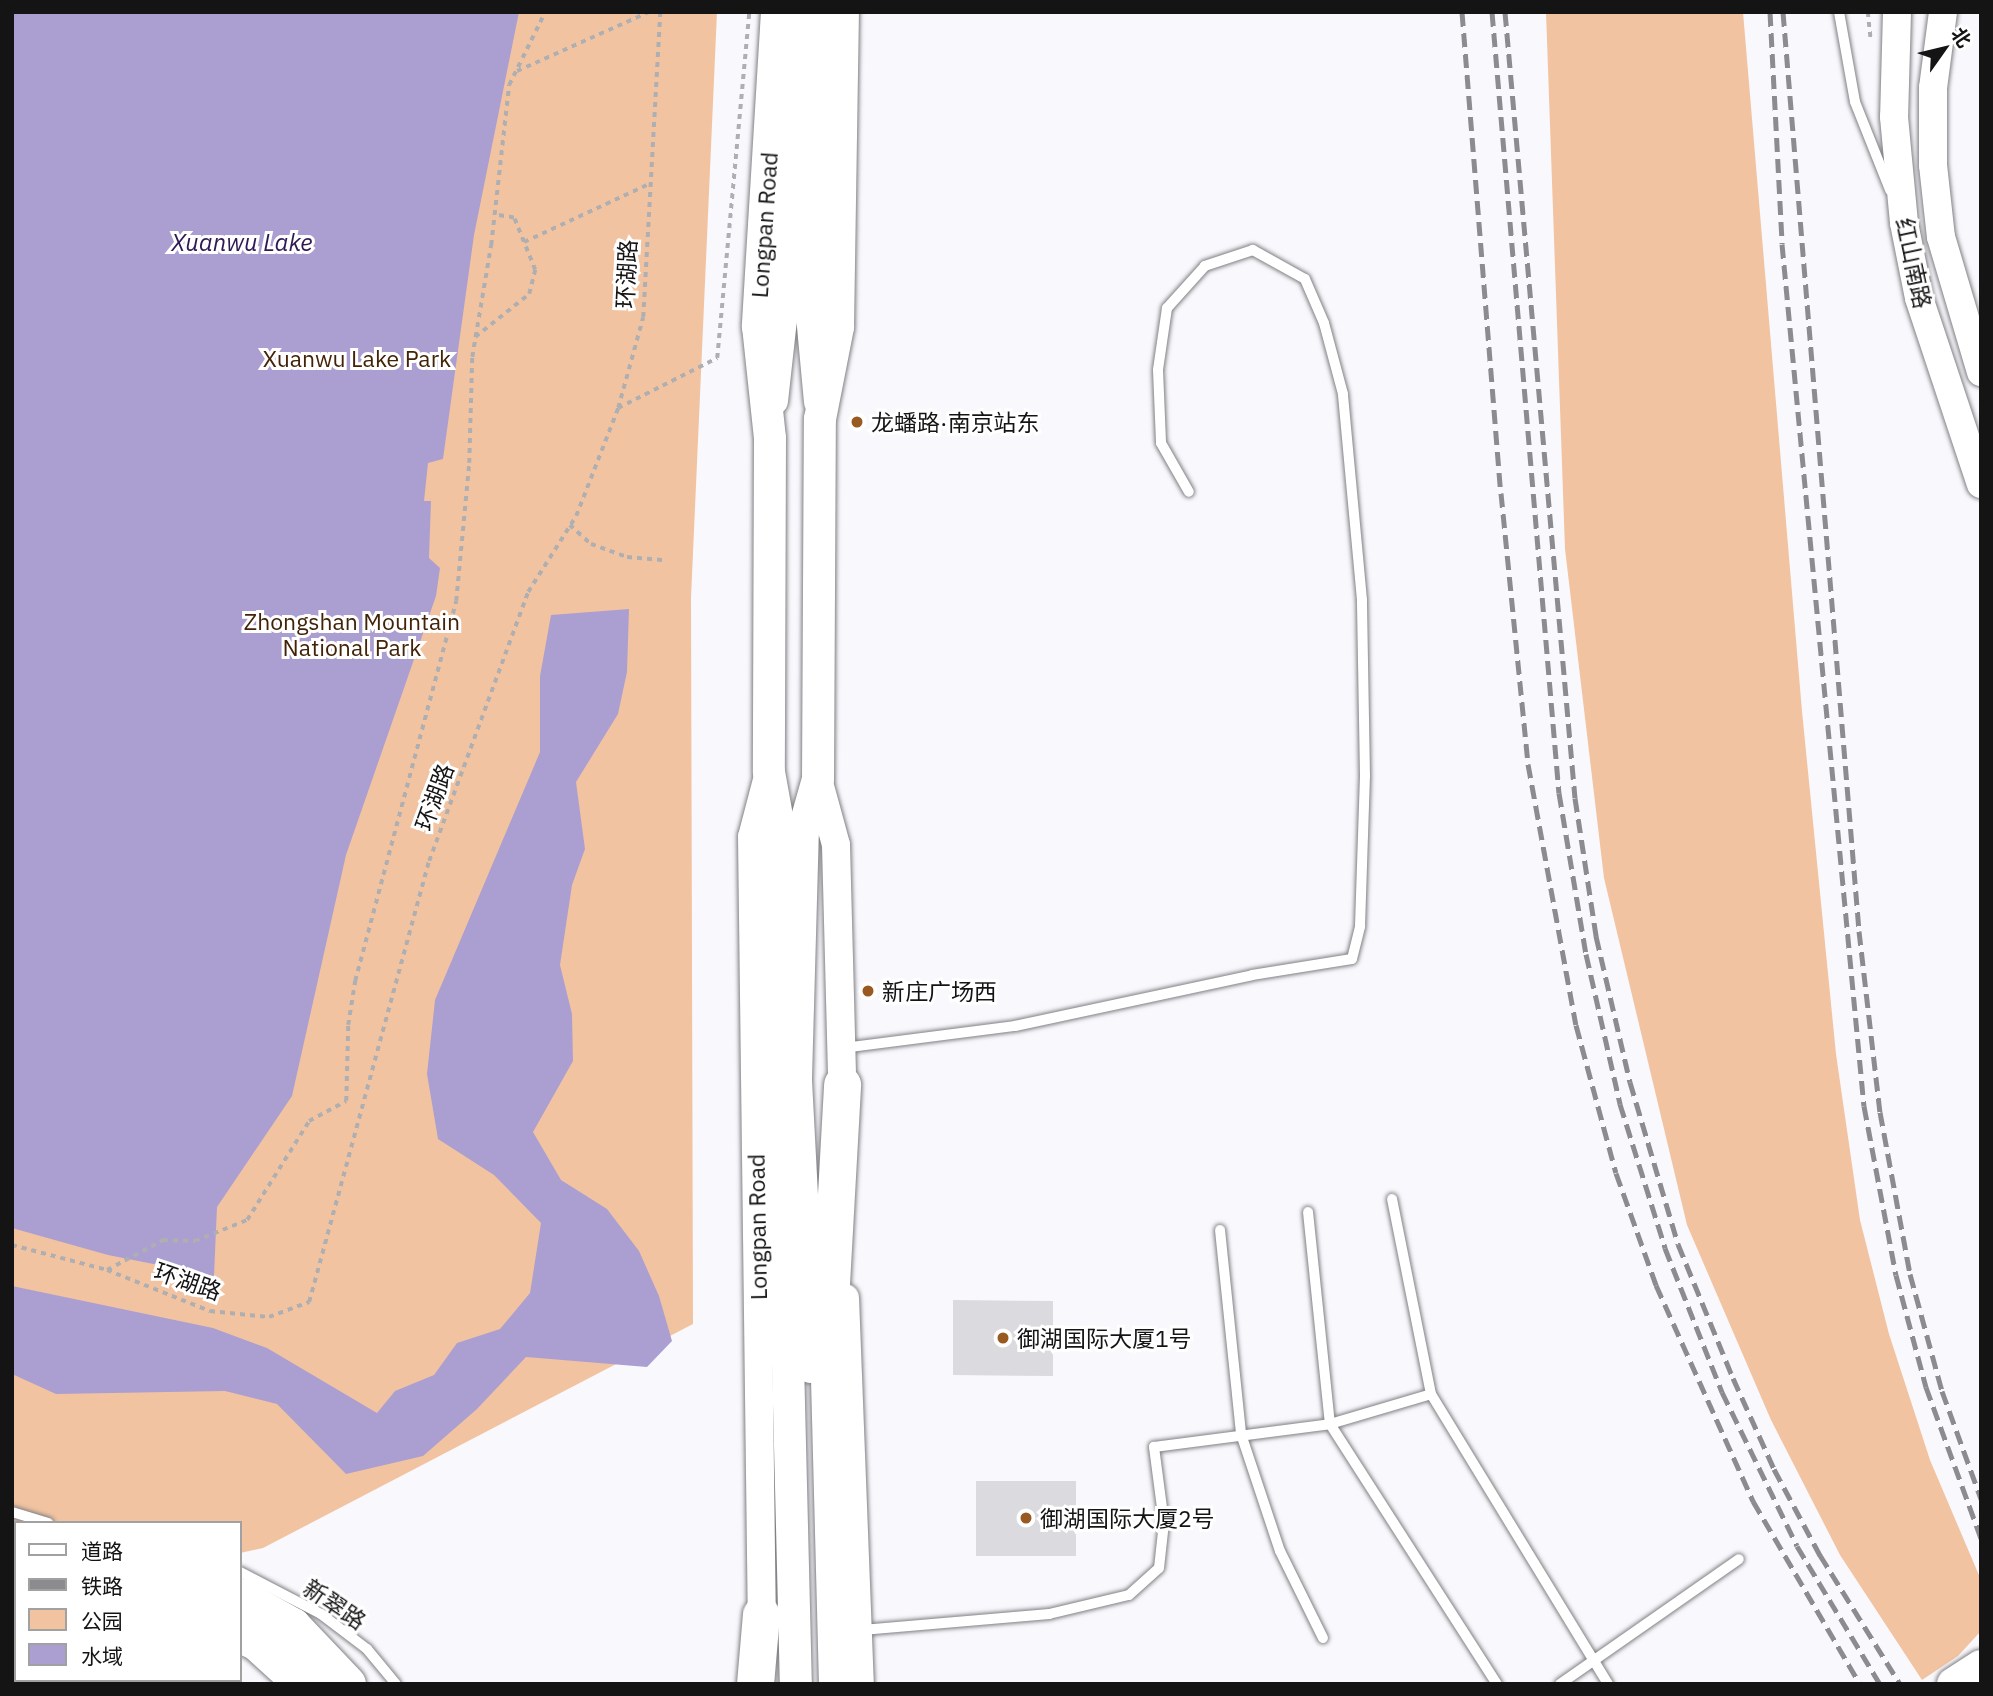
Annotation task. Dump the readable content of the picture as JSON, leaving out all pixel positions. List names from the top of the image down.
{
  "streets": {
    "main road": ["Longpan Road"],
    "street": ["红山南路"],
    "lane": ["新翠路"],
    "path": ["环湖路"]
  },
  "water": ["Xuanwu Lake"],
  "parks": ["Xuanwu Lake Park", "Zhongshan Mountain National Park"],
  "places": [
    "龙蟠路·南京站东",
    "新庄广场西",
    "御湖国际大厦1号",
    "御湖国际大厦2号"
  ],
  "legend": [
    "道路",
    "铁路",
    "公园",
    "水域"
  ],
  "north": "top right"
}
